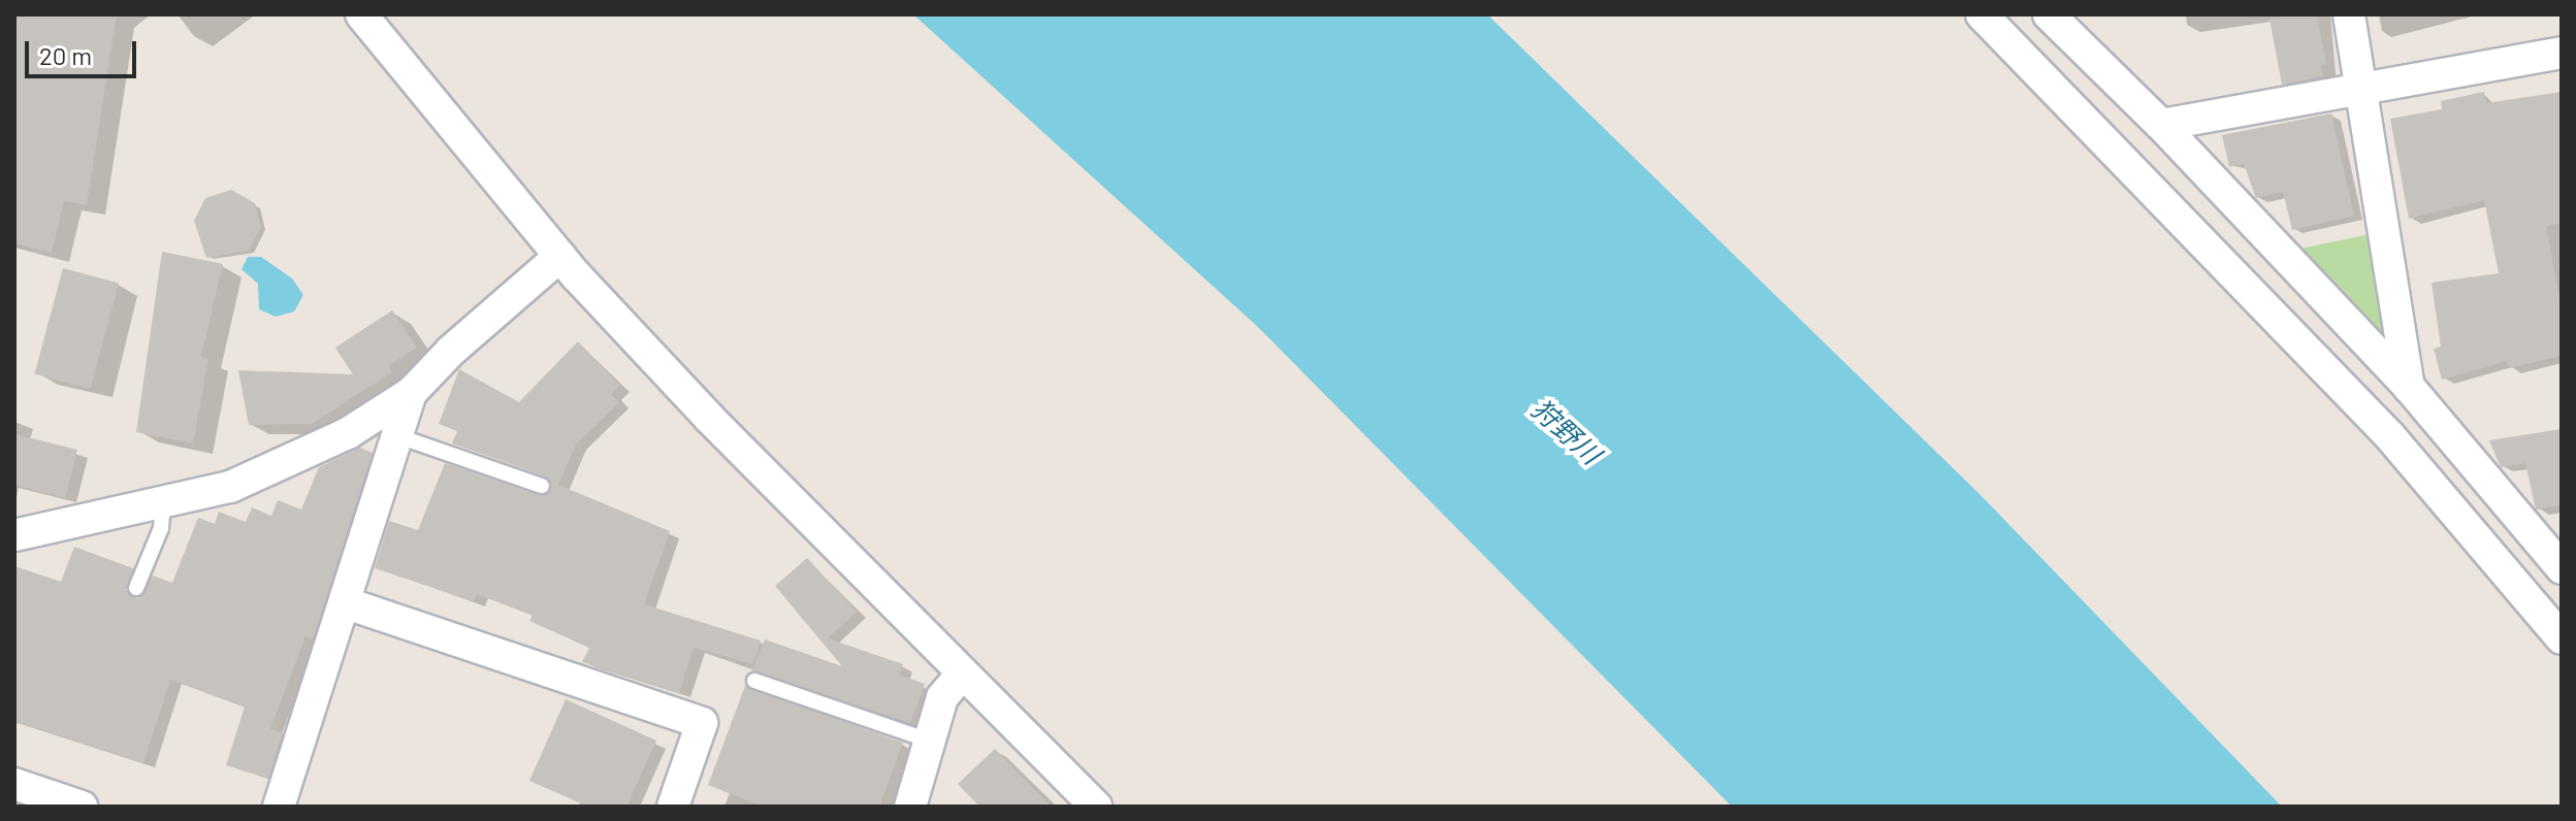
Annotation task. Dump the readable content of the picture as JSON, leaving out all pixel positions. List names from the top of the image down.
{
  "water": ["狩野川"],
  "scale_bar": "20 m"
}
